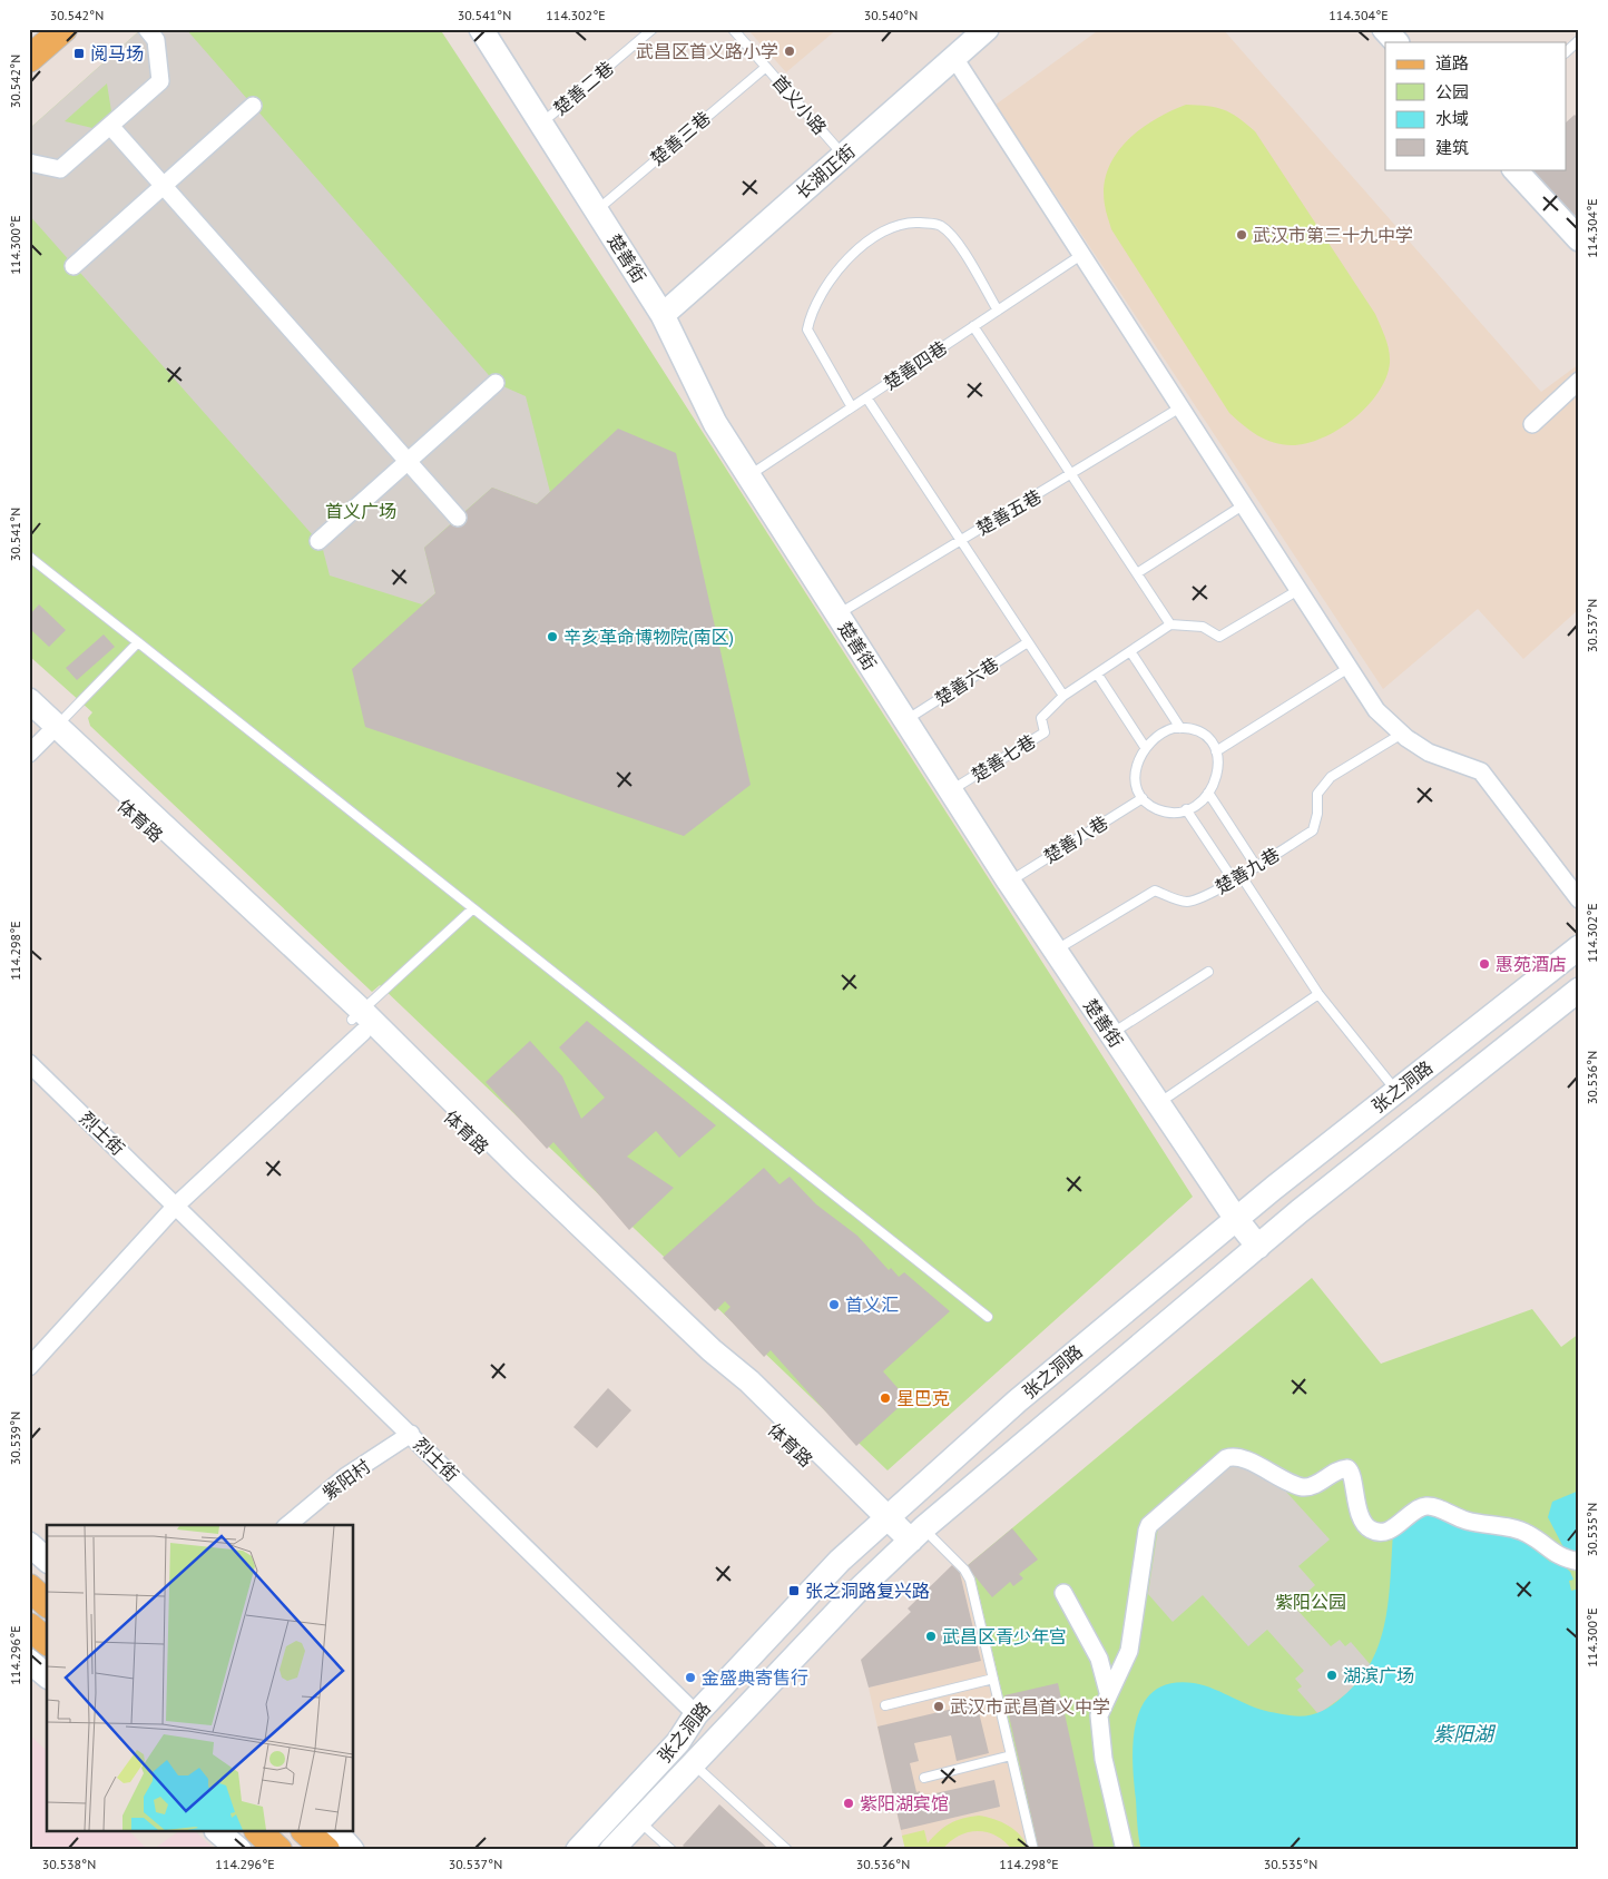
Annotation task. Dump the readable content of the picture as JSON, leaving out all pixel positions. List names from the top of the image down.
{
  "streets": {
    "street": [
      "长湖正街",
      "楚善街",
      "体育路",
      "张之洞路",
      "烈士街",
      "紫阳村"
    ],
    "lane": [
      "楚善二巷",
      "首义小路",
      "楚善三巷",
      "楚善四巷",
      "楚善五巷",
      "楚善六巷",
      "楚善七巷",
      "楚善八巷",
      "楚善九巷"
    ]
  },
  "crossings": [
    ["楚善二巷", "楚善街"],
    ["首义小路", "楚善三巷"],
    ["首义小路", "长湖正街"],
    ["楚善三巷", "楚善街"],
    ["长湖正街", "楚善街"],
    ["楚善街", "楚善四巷"],
    ["楚善街", "楚善五巷"],
    ["楚善街", "楚善六巷"],
    ["楚善街", "楚善七巷"],
    ["楚善街", "楚善八巷"],
    ["楚善街", "楚善九巷"],
    ["楚善街", "张之洞路"],
    ["体育路", "张之洞路"],
    ["张之洞路", "烈士街"],
    ["烈士街", "紫阳村"]
  ],
  "water": ["紫阳湖"],
  "parks": ["首义广场", "紫阳公园"],
  "places": {
    "other": [
      "武昌区首义路小学",
      "武汉市第三十九中学",
      "辛亥革命博物院(南区)",
      "惠苑酒店",
      "首义汇",
      "星巴克",
      "武昌区青少年宫",
      "湖滨广场",
      "金盛典寄售行",
      "武汉市武昌首义中学",
      "紫阳湖宾馆"
    ],
    "transit": ["阅马场", "张之洞路复兴路"]
  },
  "legend": [
    "道路",
    "公园",
    "水域",
    "建筑"
  ],
  "coordinates": [
    "30.542°N",
    "30.541°N",
    "114.302°E",
    "30.540°N",
    "114.304°E",
    "114.300°E",
    "30.537°N",
    "114.298°E",
    "30.536°N",
    "30.539°N",
    "30.535°N",
    "114.296°E",
    "30.538°N"
  ]
}
